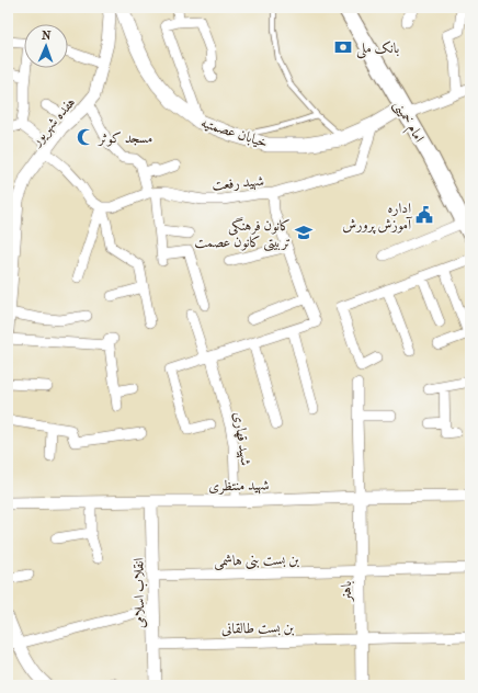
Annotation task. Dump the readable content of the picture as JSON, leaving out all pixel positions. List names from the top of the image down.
{
  "streets": {
    "main road": ["امام خمینی", "خیابان عصمتیه"],
    "street": [
      "هفده شهریور",
      "شهید رفعت",
      "شهید قهاری",
      "شهید منتظری",
      "بن بست بنی هاشمی",
      "باهنر",
      "انقلاب اسلامی",
      "بن بست طالقانی"
    ]
  },
  "crossings": [
    ["امام خمینی", "خیابان عصمتیه"],
    ["خیابان عصمتیه", "شهید رفعت"],
    ["شهید قهاری", "شهید منتظری"],
    ["شهید منتظری", "باهنر"],
    ["شهید منتظری", "انقلاب اسلامی"],
    ["بن بست بنی هاشمی", "باهنر"],
    ["بن بست بنی هاشمی", "انقلاب اسلامی"],
    ["باهنر", "بن بست طالقانی"],
    ["انقلاب اسلامی", "بن بست طالقانی"]
  ],
  "places": {
    "bank": ["بانک ملی"],
    "mosque": ["مسجد کوثر"],
    "public building": ["اداره آموزش پرورش"],
    "school or university": ["کانون فرهنگی تربیتی کانون عصمت"]
  },
  "north": "top"
}
